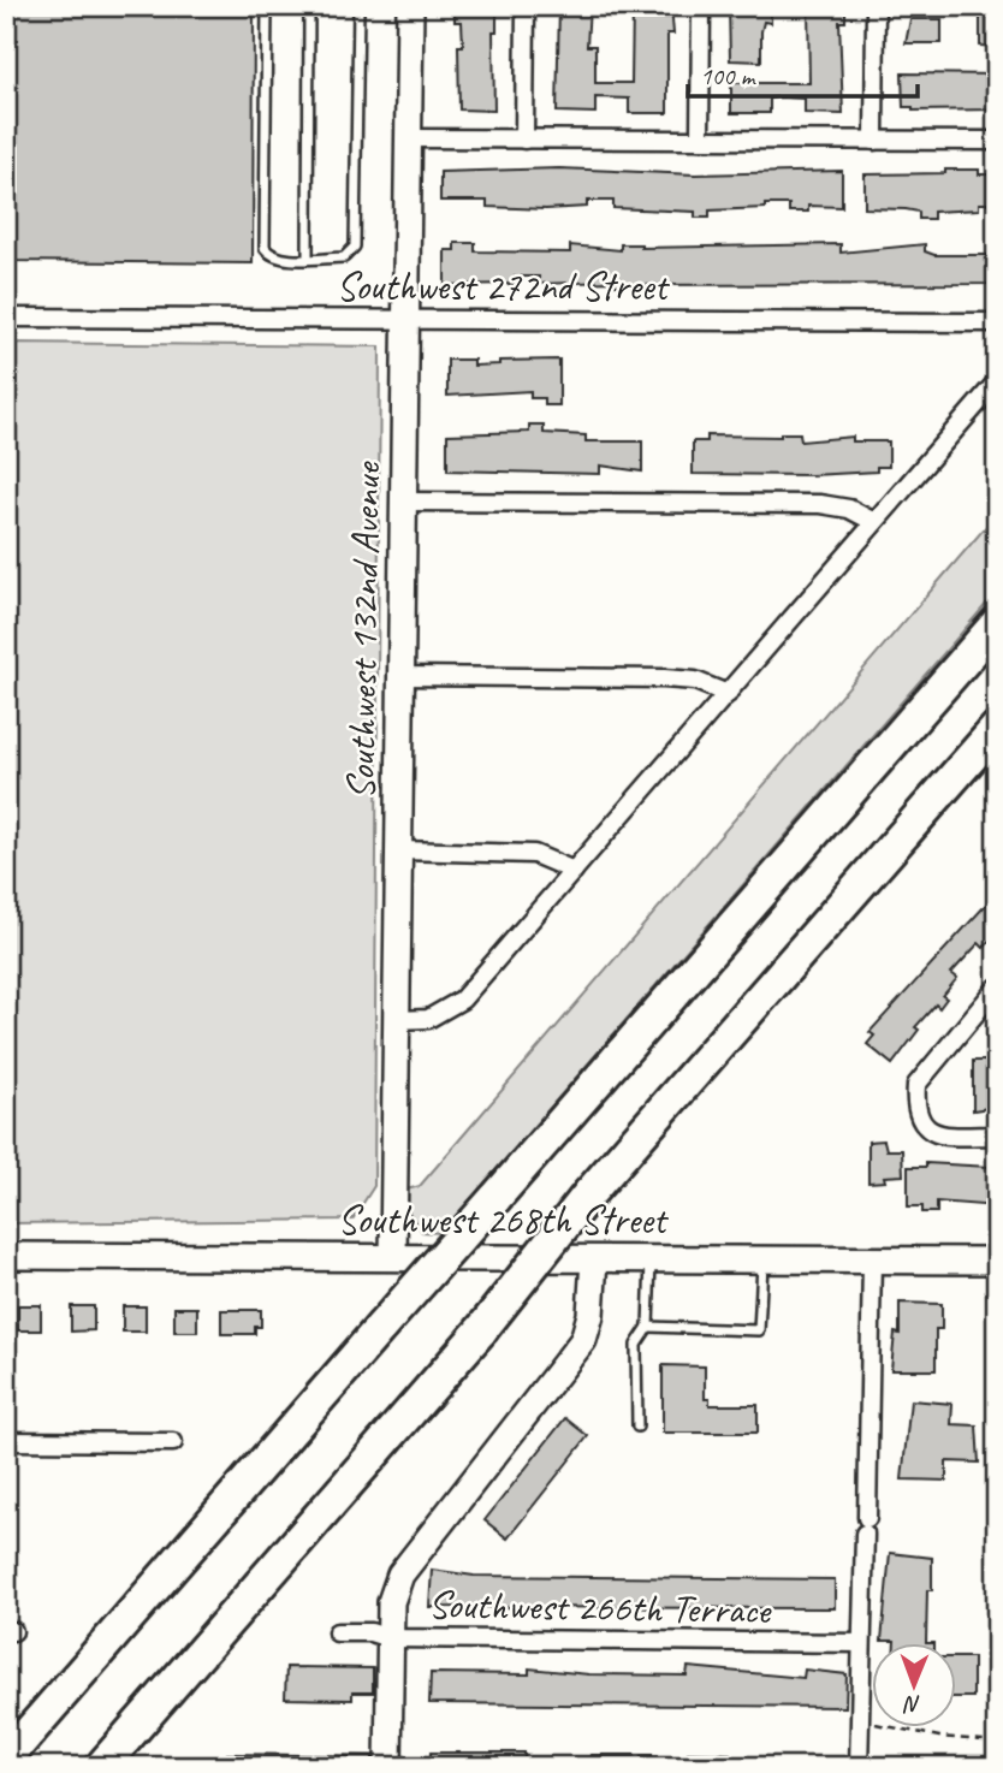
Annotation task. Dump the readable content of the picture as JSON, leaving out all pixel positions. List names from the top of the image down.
{
  "streets": {
    "street": [
      "Southwest 272nd Street",
      "Southwest 132nd Avenue",
      "Southwest 268th Street",
      "Southwest 266th Terrace"
    ]
  },
  "crossings": [
    ["Southwest 272nd Street", "Southwest 132nd Avenue"],
    ["Southwest 132nd Avenue", "Southwest 268th Street"]
  ],
  "scale_bar": "100 m",
  "north": "bottom"
}
